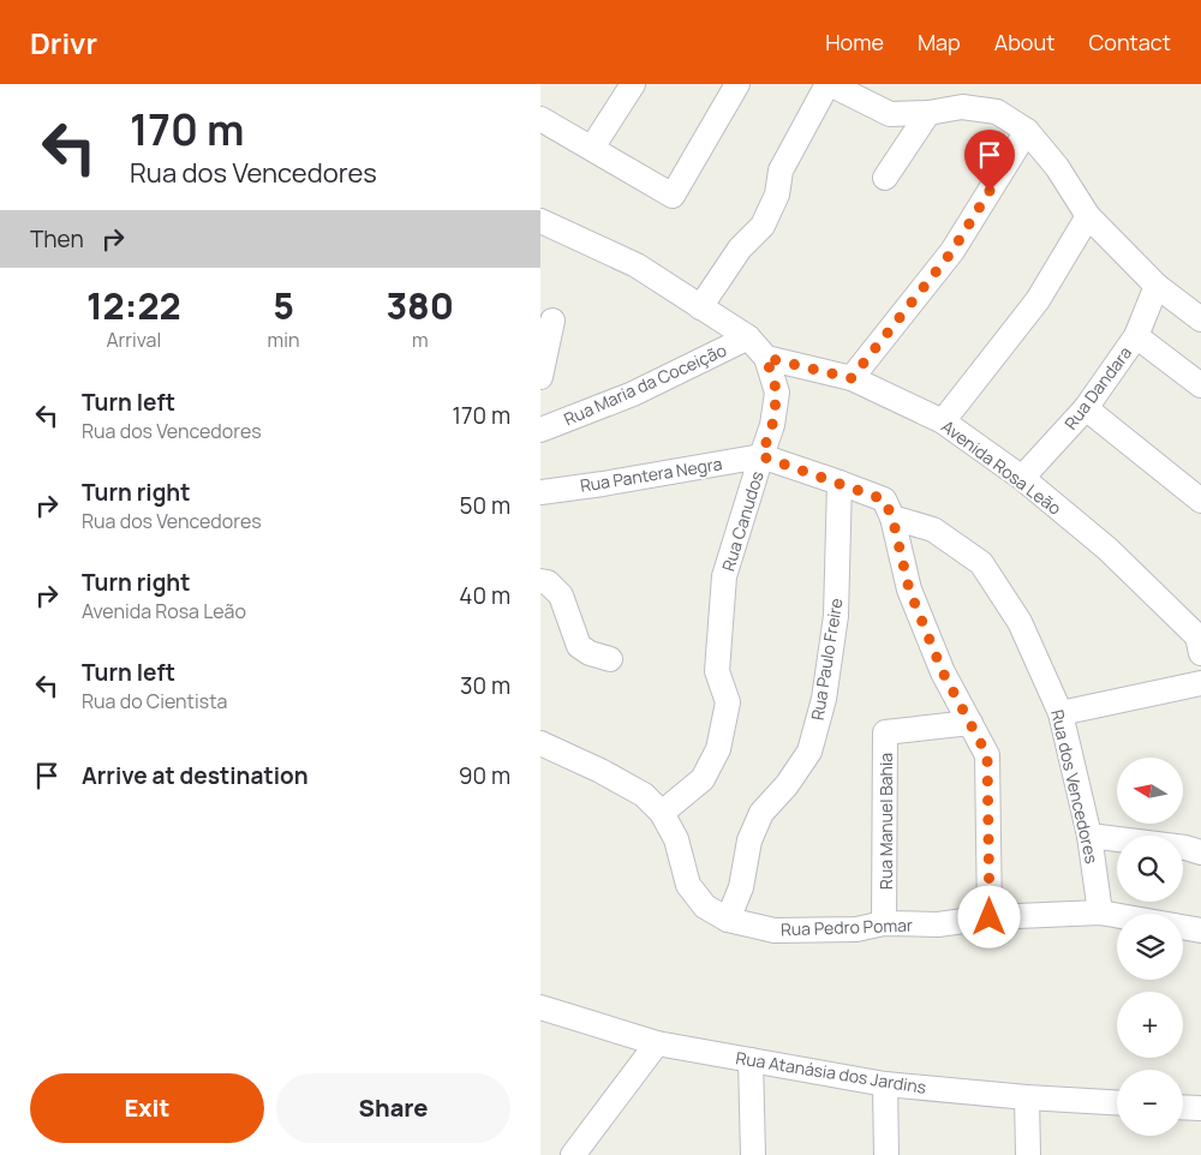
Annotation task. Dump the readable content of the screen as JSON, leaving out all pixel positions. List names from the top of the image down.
{
  "streets": {
    "street": [
      "Rua Maria da Coceição",
      "Rua Dandara",
      "Avenida Rosa Leão",
      "Rua Pantera Negra",
      "Rua Canudos",
      "Rua Paulo Freire",
      "Rua dos Vencedores",
      "Rua Manuel Bahia",
      "Rua Pedro Pomar",
      "Rua Atanásia dos Jardins"
    ]
  },
  "crossings": [
    ["Rua Dandara", "Avenida Rosa Leão"],
    ["Rua Pantera Negra", "Rua Canudos"],
    ["Rua Canudos", "Rua Pedro Pomar"],
    ["Rua Paulo Freire", "Rua Pedro Pomar"],
    ["Rua dos Vencedores", "Rua Pedro Pomar"],
    ["Rua Manuel Bahia", "Rua Pedro Pomar"]
  ],
  "north": "left",
  "page": {
    "header": "Drivr",
    "nav": [
      "Home",
      "Map",
      "About",
      "Contact"
    ],
    "turn": ["170 m", "Rua dos Vencedores"],
    "then": "Then",
    "eta": [
      "12:22",
      "Arrival",
      "5",
      "min",
      "380",
      "m"
    ],
    "list": [
      {
        "name": "Turn left",
        "note": "Rua dos Vencedores",
        "value": "170 m"
      },
      {
        "name": "Turn right",
        "note": "Rua dos Vencedores",
        "value": "50 m"
      },
      {
        "name": "Turn right",
        "note": "Avenida Rosa Leão",
        "value": "40 m"
      },
      {
        "name": "Turn left",
        "note": "Rua do Cientista",
        "value": "30 m"
      },
      {
        "name": "Arrive at destination",
        "value": "90 m"
      }
    ],
    "map_buttons": ["+", "−"],
    "buttons": ["Exit", "Share"]
  }
}
